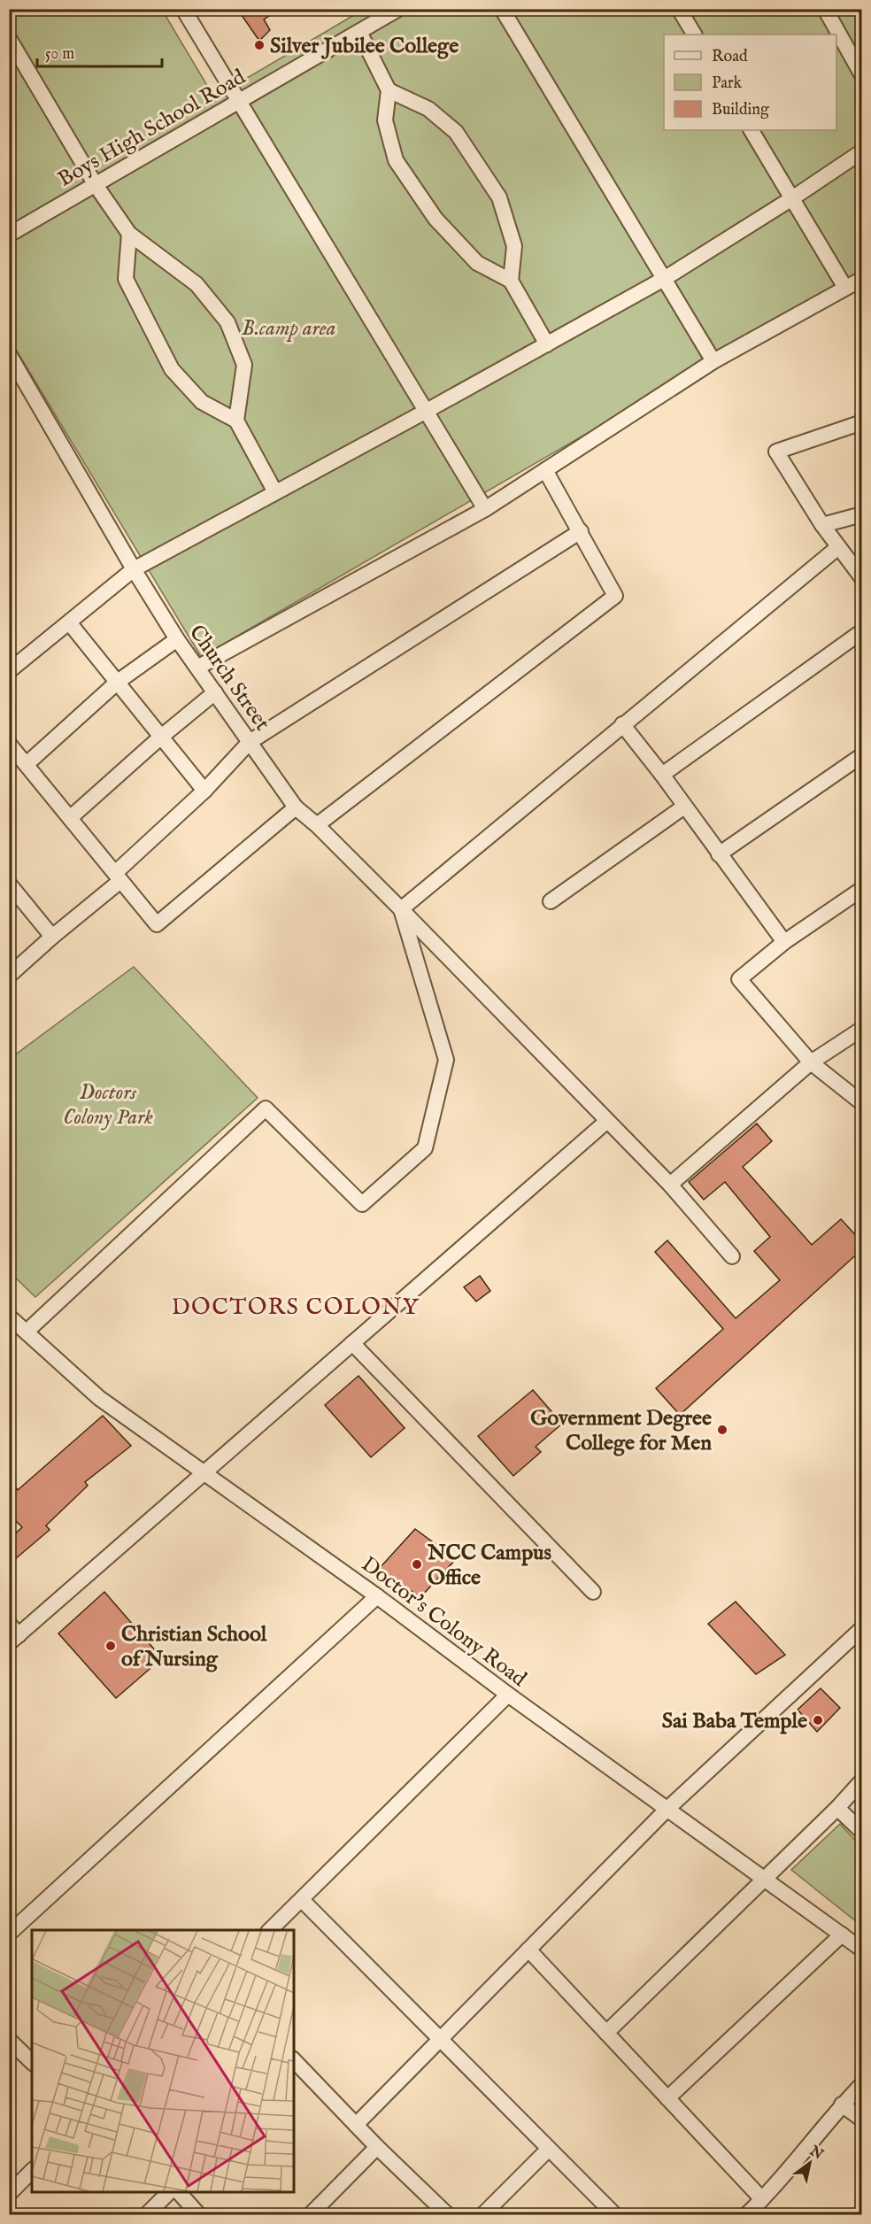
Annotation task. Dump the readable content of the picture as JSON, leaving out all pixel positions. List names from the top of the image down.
{
  "streets": {
    "street": ["Boys High School Road", "Church Street", "Doctor's Colony Road"]
  },
  "districts": ["DOCTORS COLONY"],
  "parks": ["B.camp area", "Doctors Colony Park"],
  "places": [
    "Silver Jubilee College",
    "Government Degree College for Men",
    "NCC Campus Office",
    "Christian School of Nursing",
    "Sai Baba Temple"
  ],
  "legend": ["Road", "Park", "Building"],
  "scale_bar": "50 m",
  "north": "top right"
}
